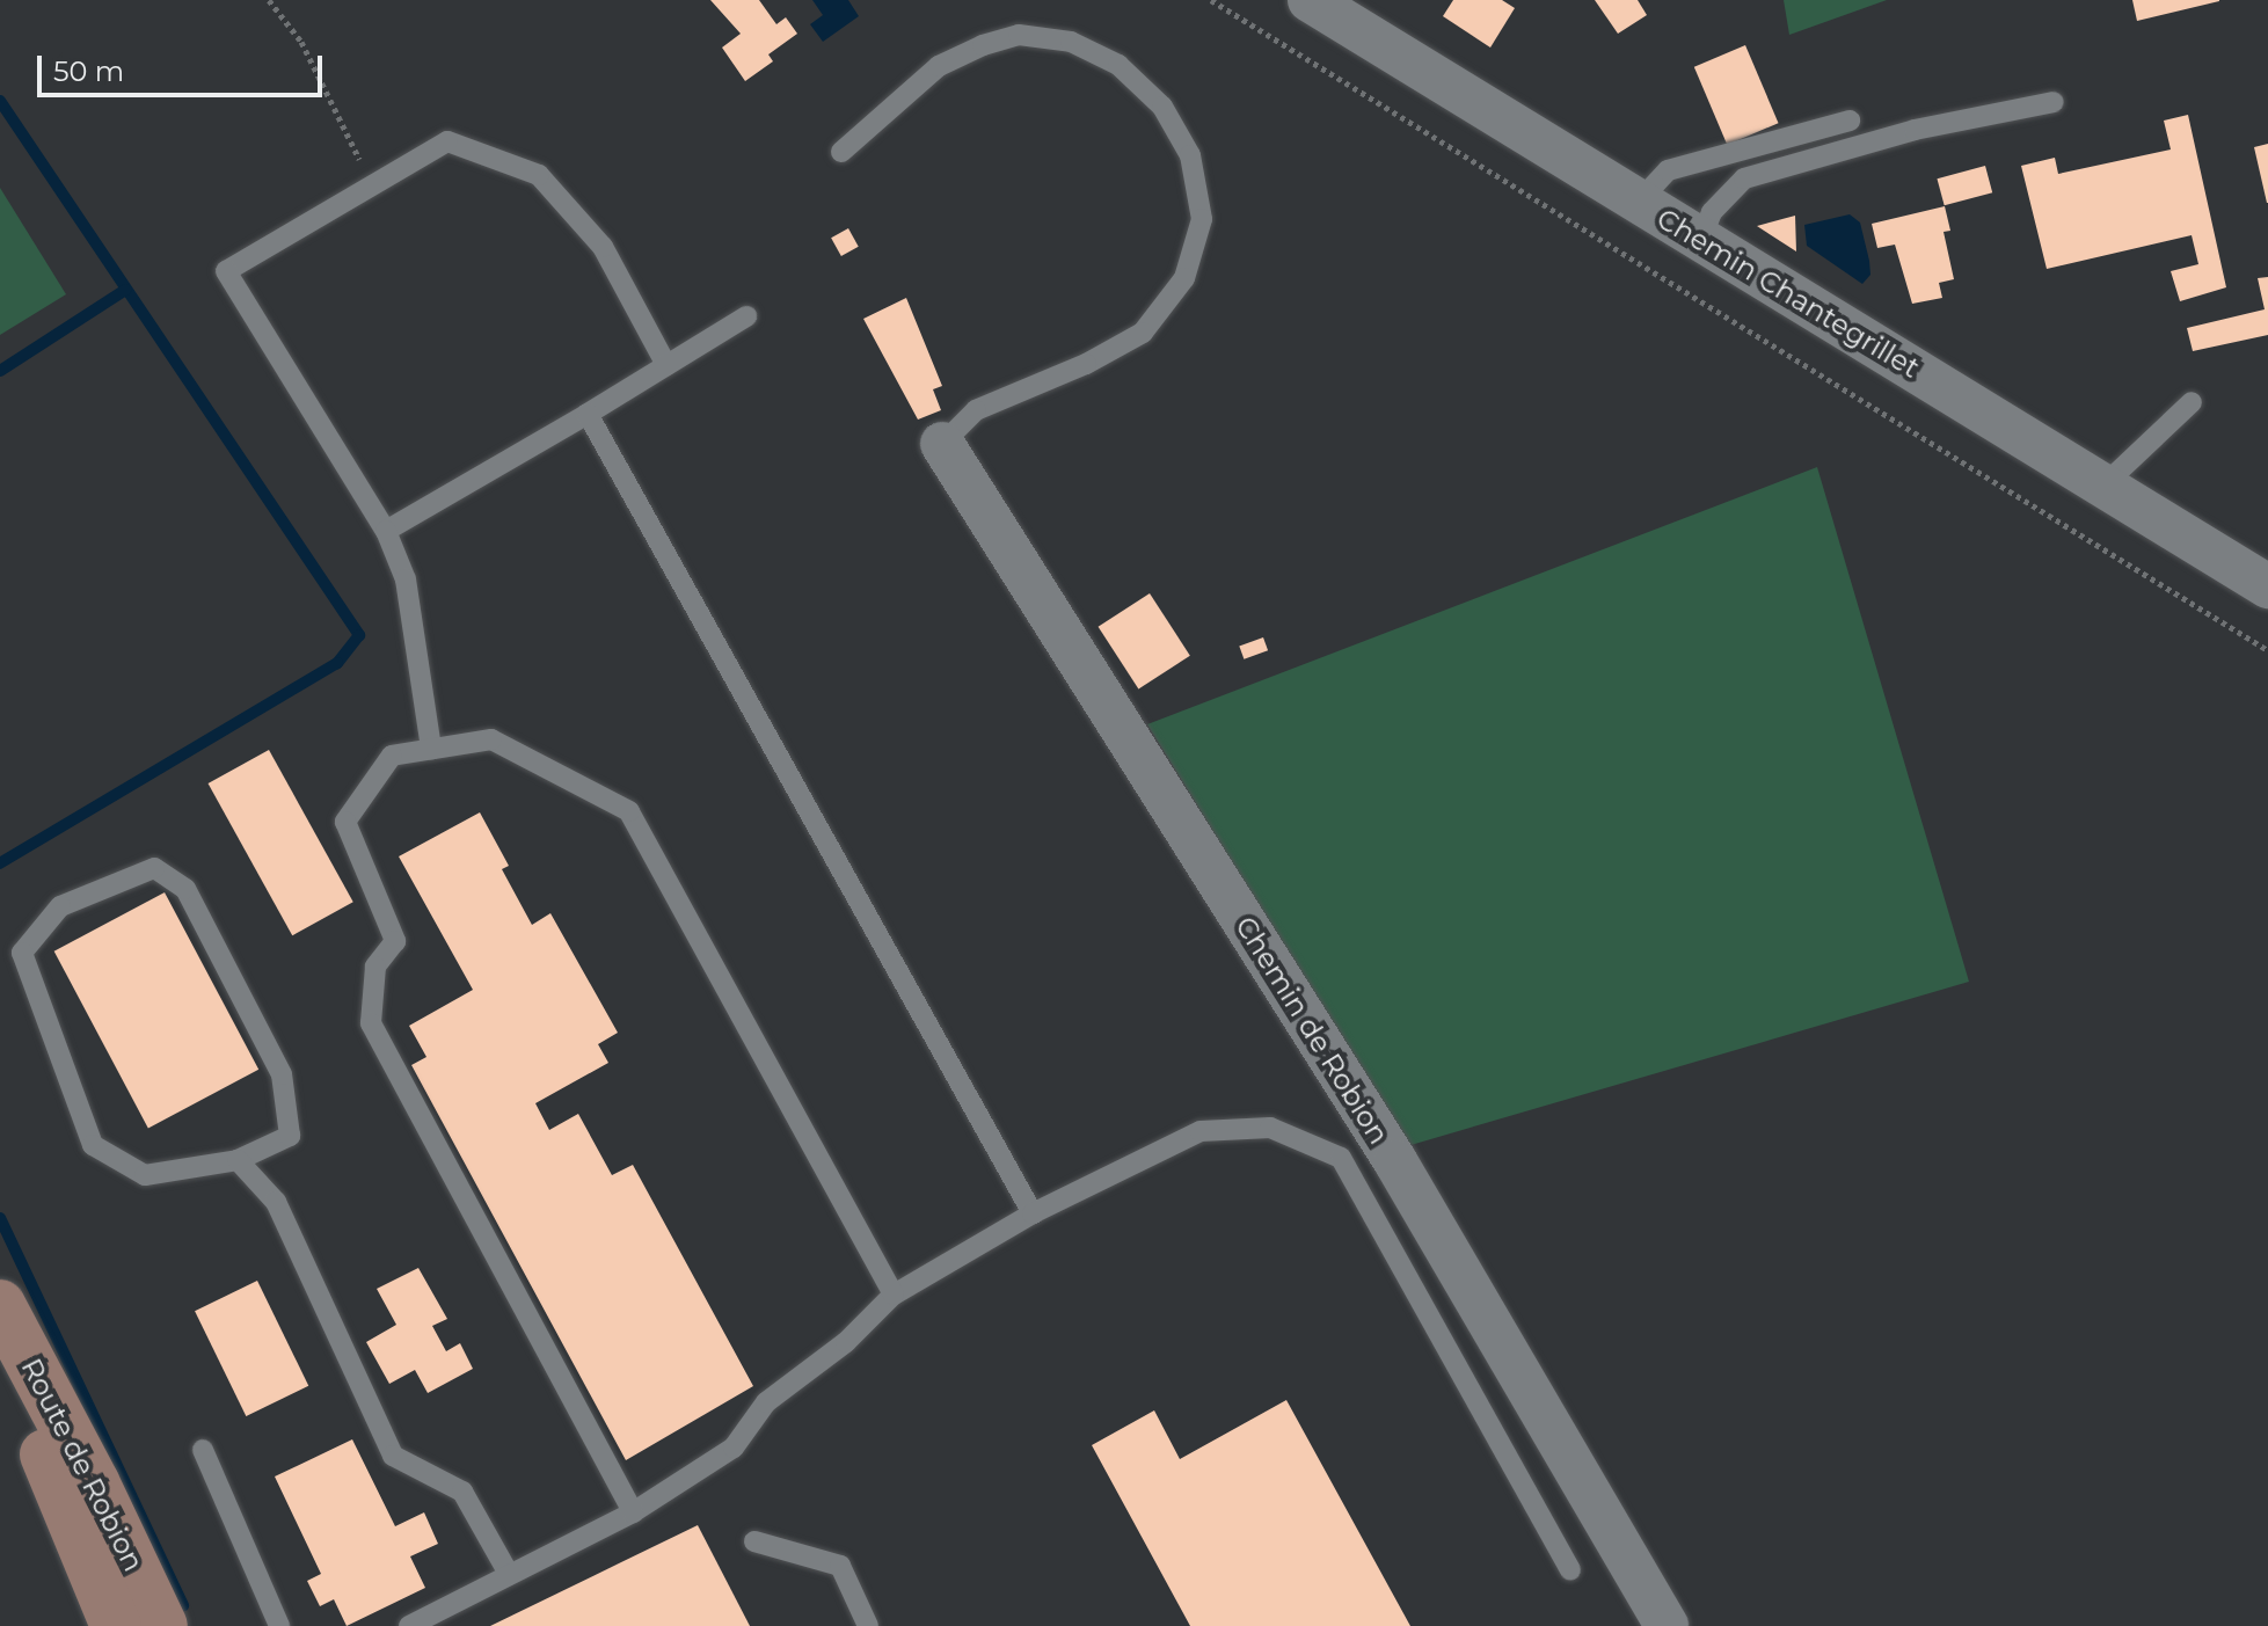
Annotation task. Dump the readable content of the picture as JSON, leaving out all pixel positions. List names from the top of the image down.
{
  "streets": {
    "main road": ["Route de Robion"],
    "street": ["Chemin Chantegrillet", "Chemin de Robion"]
  },
  "scale_bar": "50 m"
}
